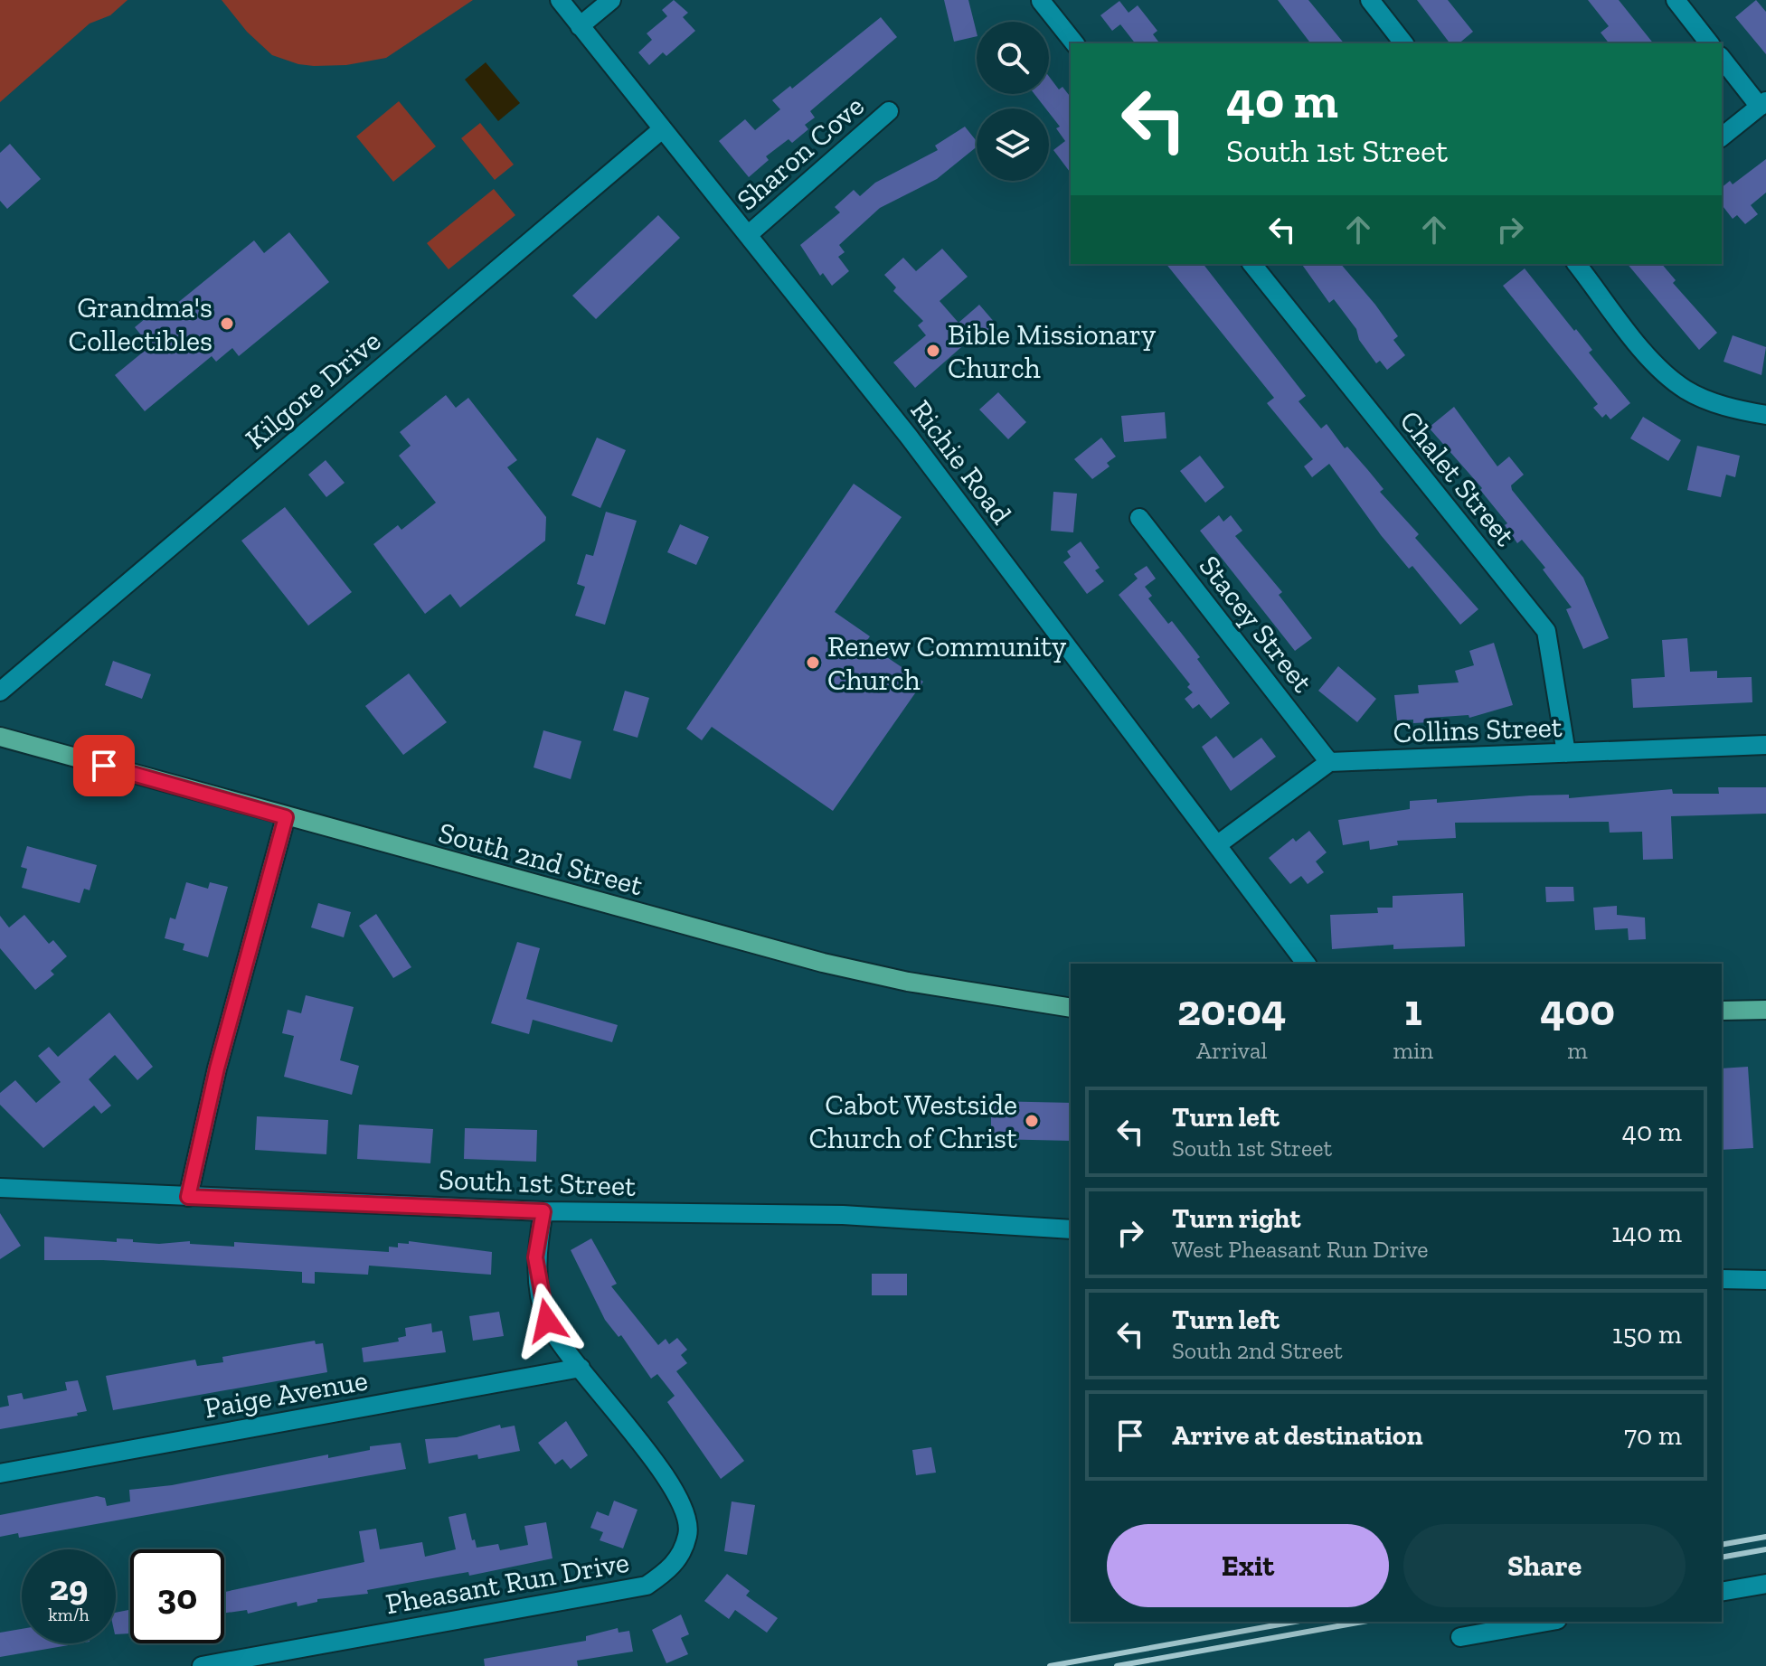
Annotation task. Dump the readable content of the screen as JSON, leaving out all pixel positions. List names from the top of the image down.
{
  "streets": {
    "main road": ["South 2nd Street"],
    "street": [
      "Sharon Cove",
      "Kilgore Drive",
      "Richie Road",
      "Chalet Street",
      "Stacey Street",
      "Collins Street",
      "South 1st Street",
      "Paige Avenue",
      "Pheasant Run Drive"
    ]
  },
  "crossings": [
    ["Sharon Cove", "Richie Road"],
    ["Kilgore Drive", "Richie Road"],
    ["Chalet Street", "Collins Street"],
    ["Stacey Street", "Collins Street"],
    ["South 1st Street", "Pheasant Run Drive"],
    ["Paige Avenue", "Pheasant Run Drive"]
  ],
  "places": [
    "Grandma's Collectibles",
    "Bible Missionary Church",
    "Renew Community Church",
    "Cabot Westside Church of Christ"
  ],
  "page": {
    "turn": ["40 m", "South 1st Street"],
    "eta": [
      "20:04",
      "Arrival",
      "1",
      "min",
      "400",
      "m"
    ],
    "list": [
      {
        "name": "Turn left",
        "note": "South 1st Street",
        "value": "40 m"
      },
      {
        "name": "Turn right",
        "note": "West Pheasant Run Drive",
        "value": "140 m"
      },
      {
        "name": "Turn left",
        "note": "South 2nd Street",
        "value": "150 m"
      },
      {
        "name": "Arrive at destination",
        "value": "70 m"
      }
    ],
    "buttons": ["Exit", "Share"],
    "speed": "29 km/h",
    "limit": "30"
  }
}
